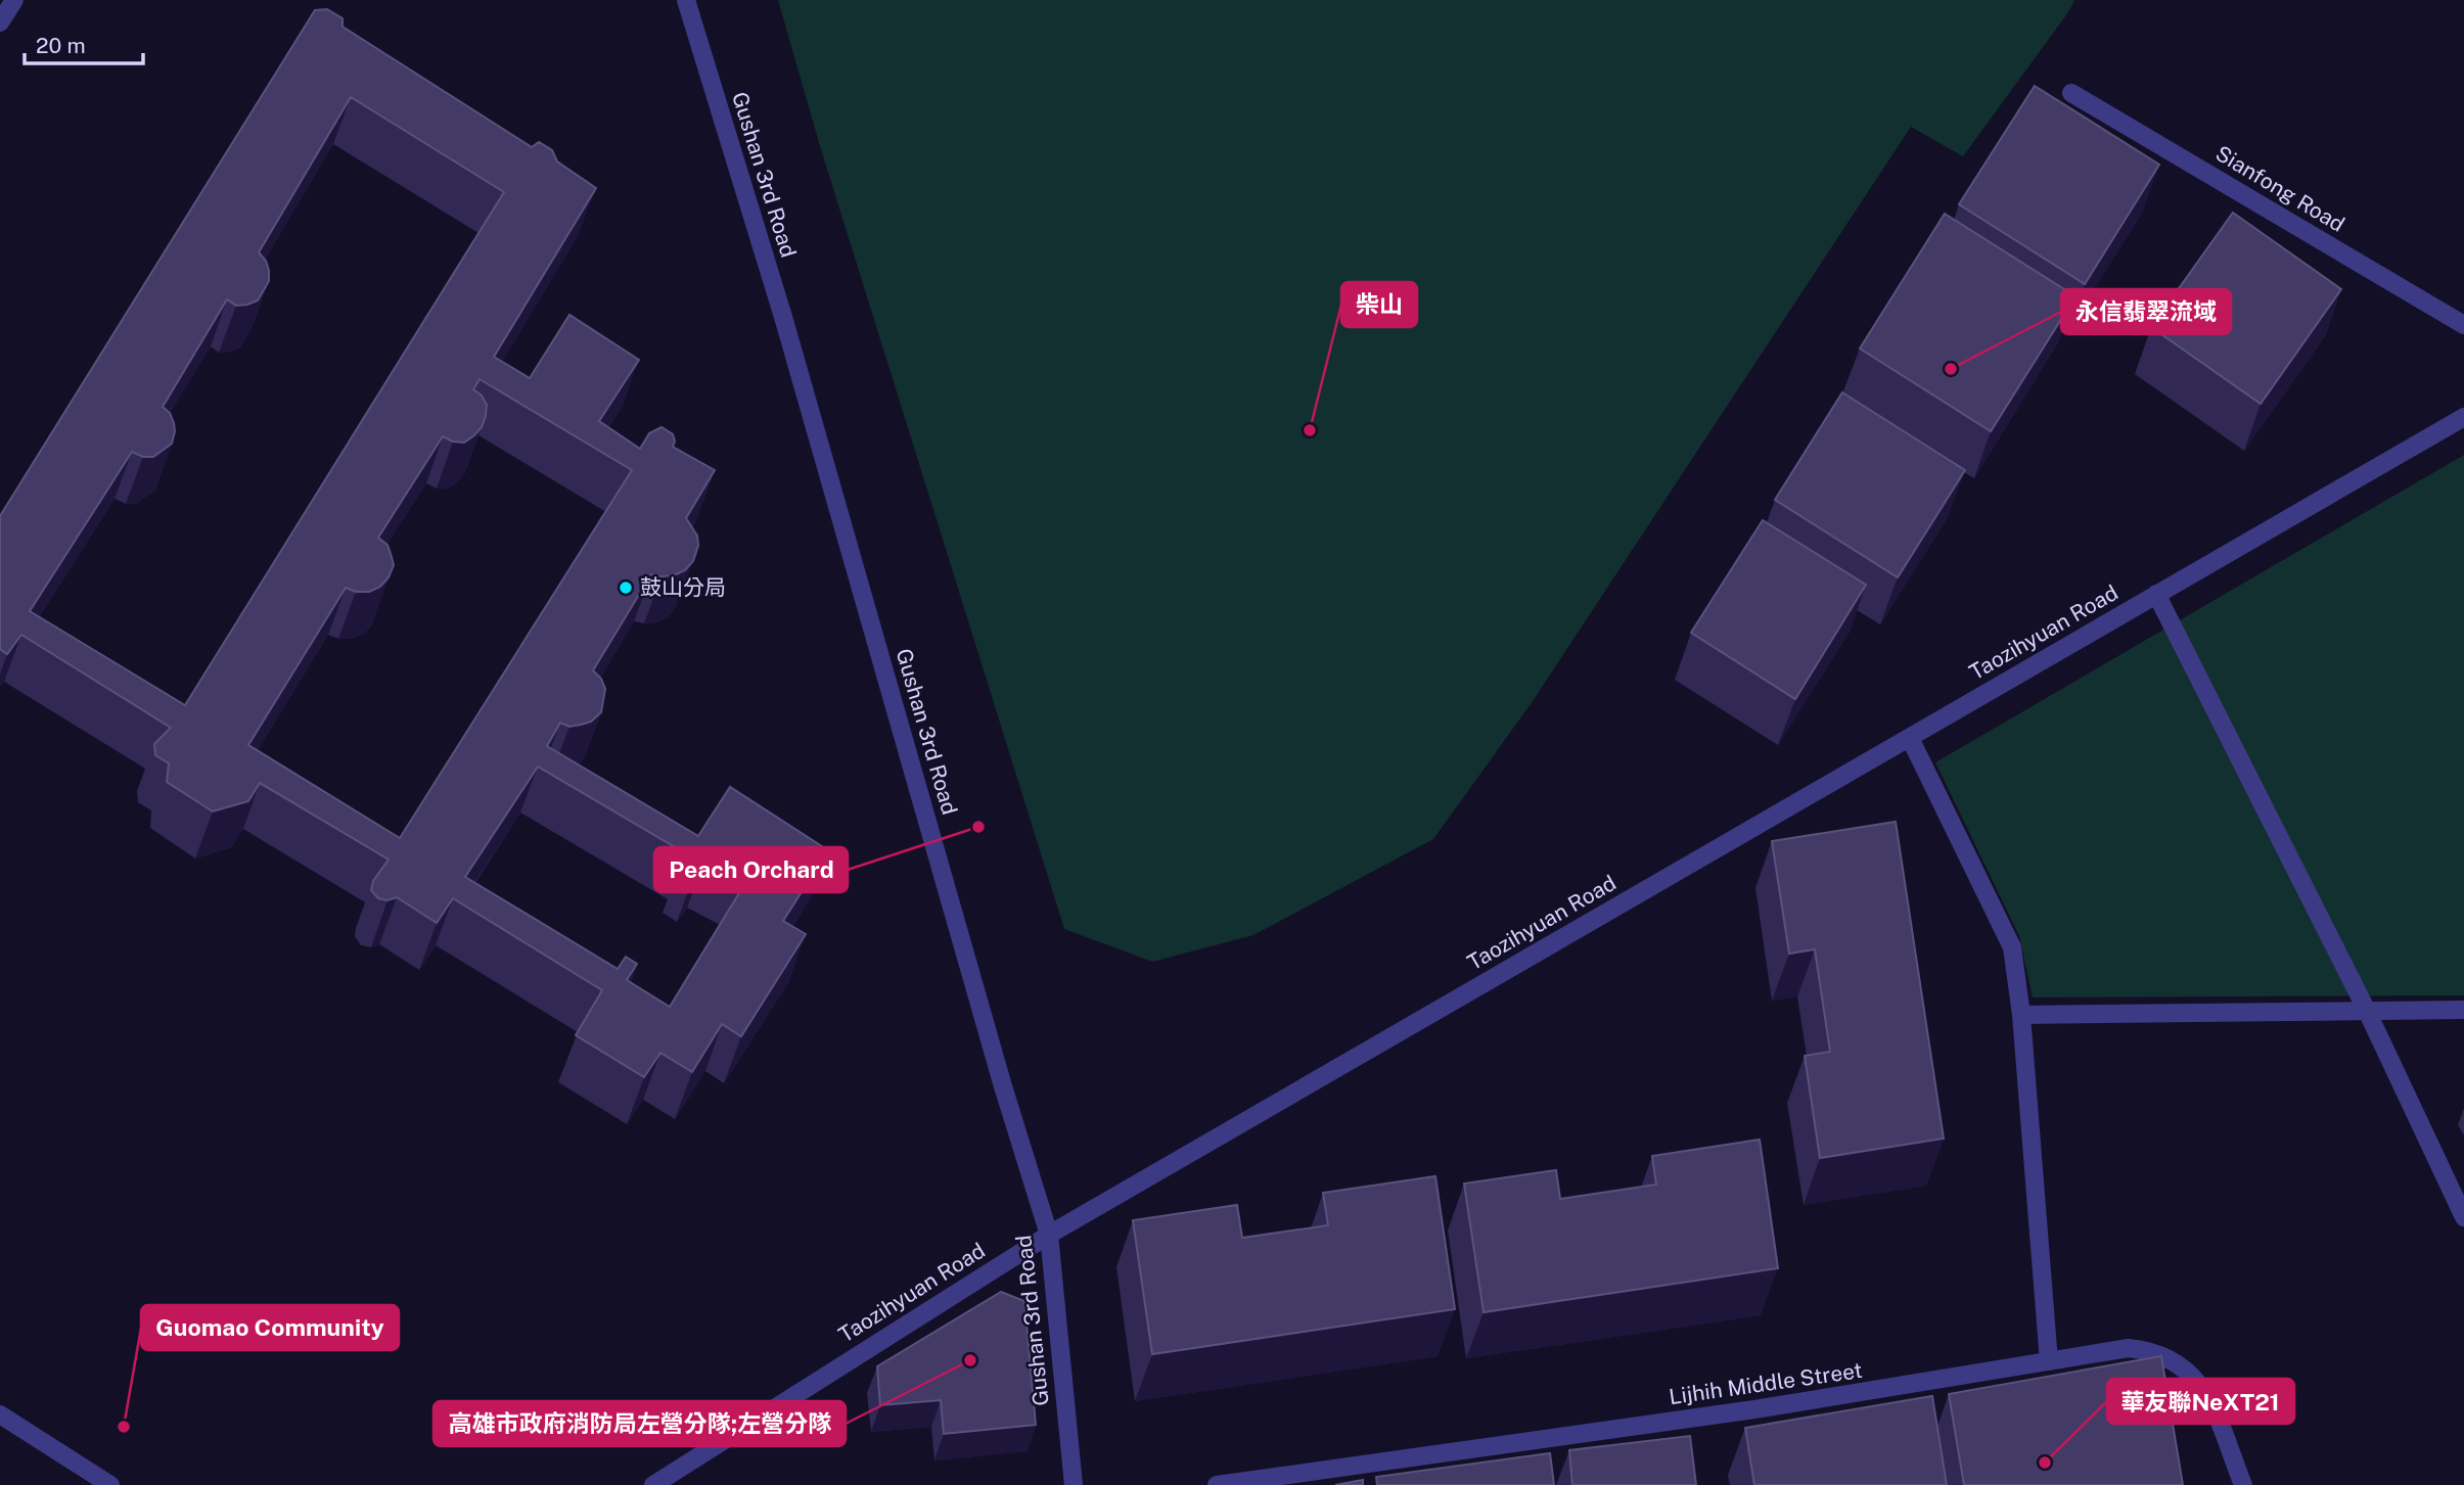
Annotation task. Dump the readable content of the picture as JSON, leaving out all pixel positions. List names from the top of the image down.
{
  "streets": {
    "street": [
      "Gushan 3rd Road",
      "Sianfong Road",
      "Taozihyuan Road",
      "Lijhih Middle Street"
    ]
  },
  "crossings": [
    ["Gushan 3rd Road", "Taozihyuan Road"]
  ],
  "places": [
    "永信翡翠流域",
    "柴山",
    "鼓山分局",
    "Peach Orchard",
    "高雄市政府消防局左營分隊;左營分隊",
    "Guomao Community",
    "華友聯NeXT21"
  ],
  "scale_bar": "20 m"
}
